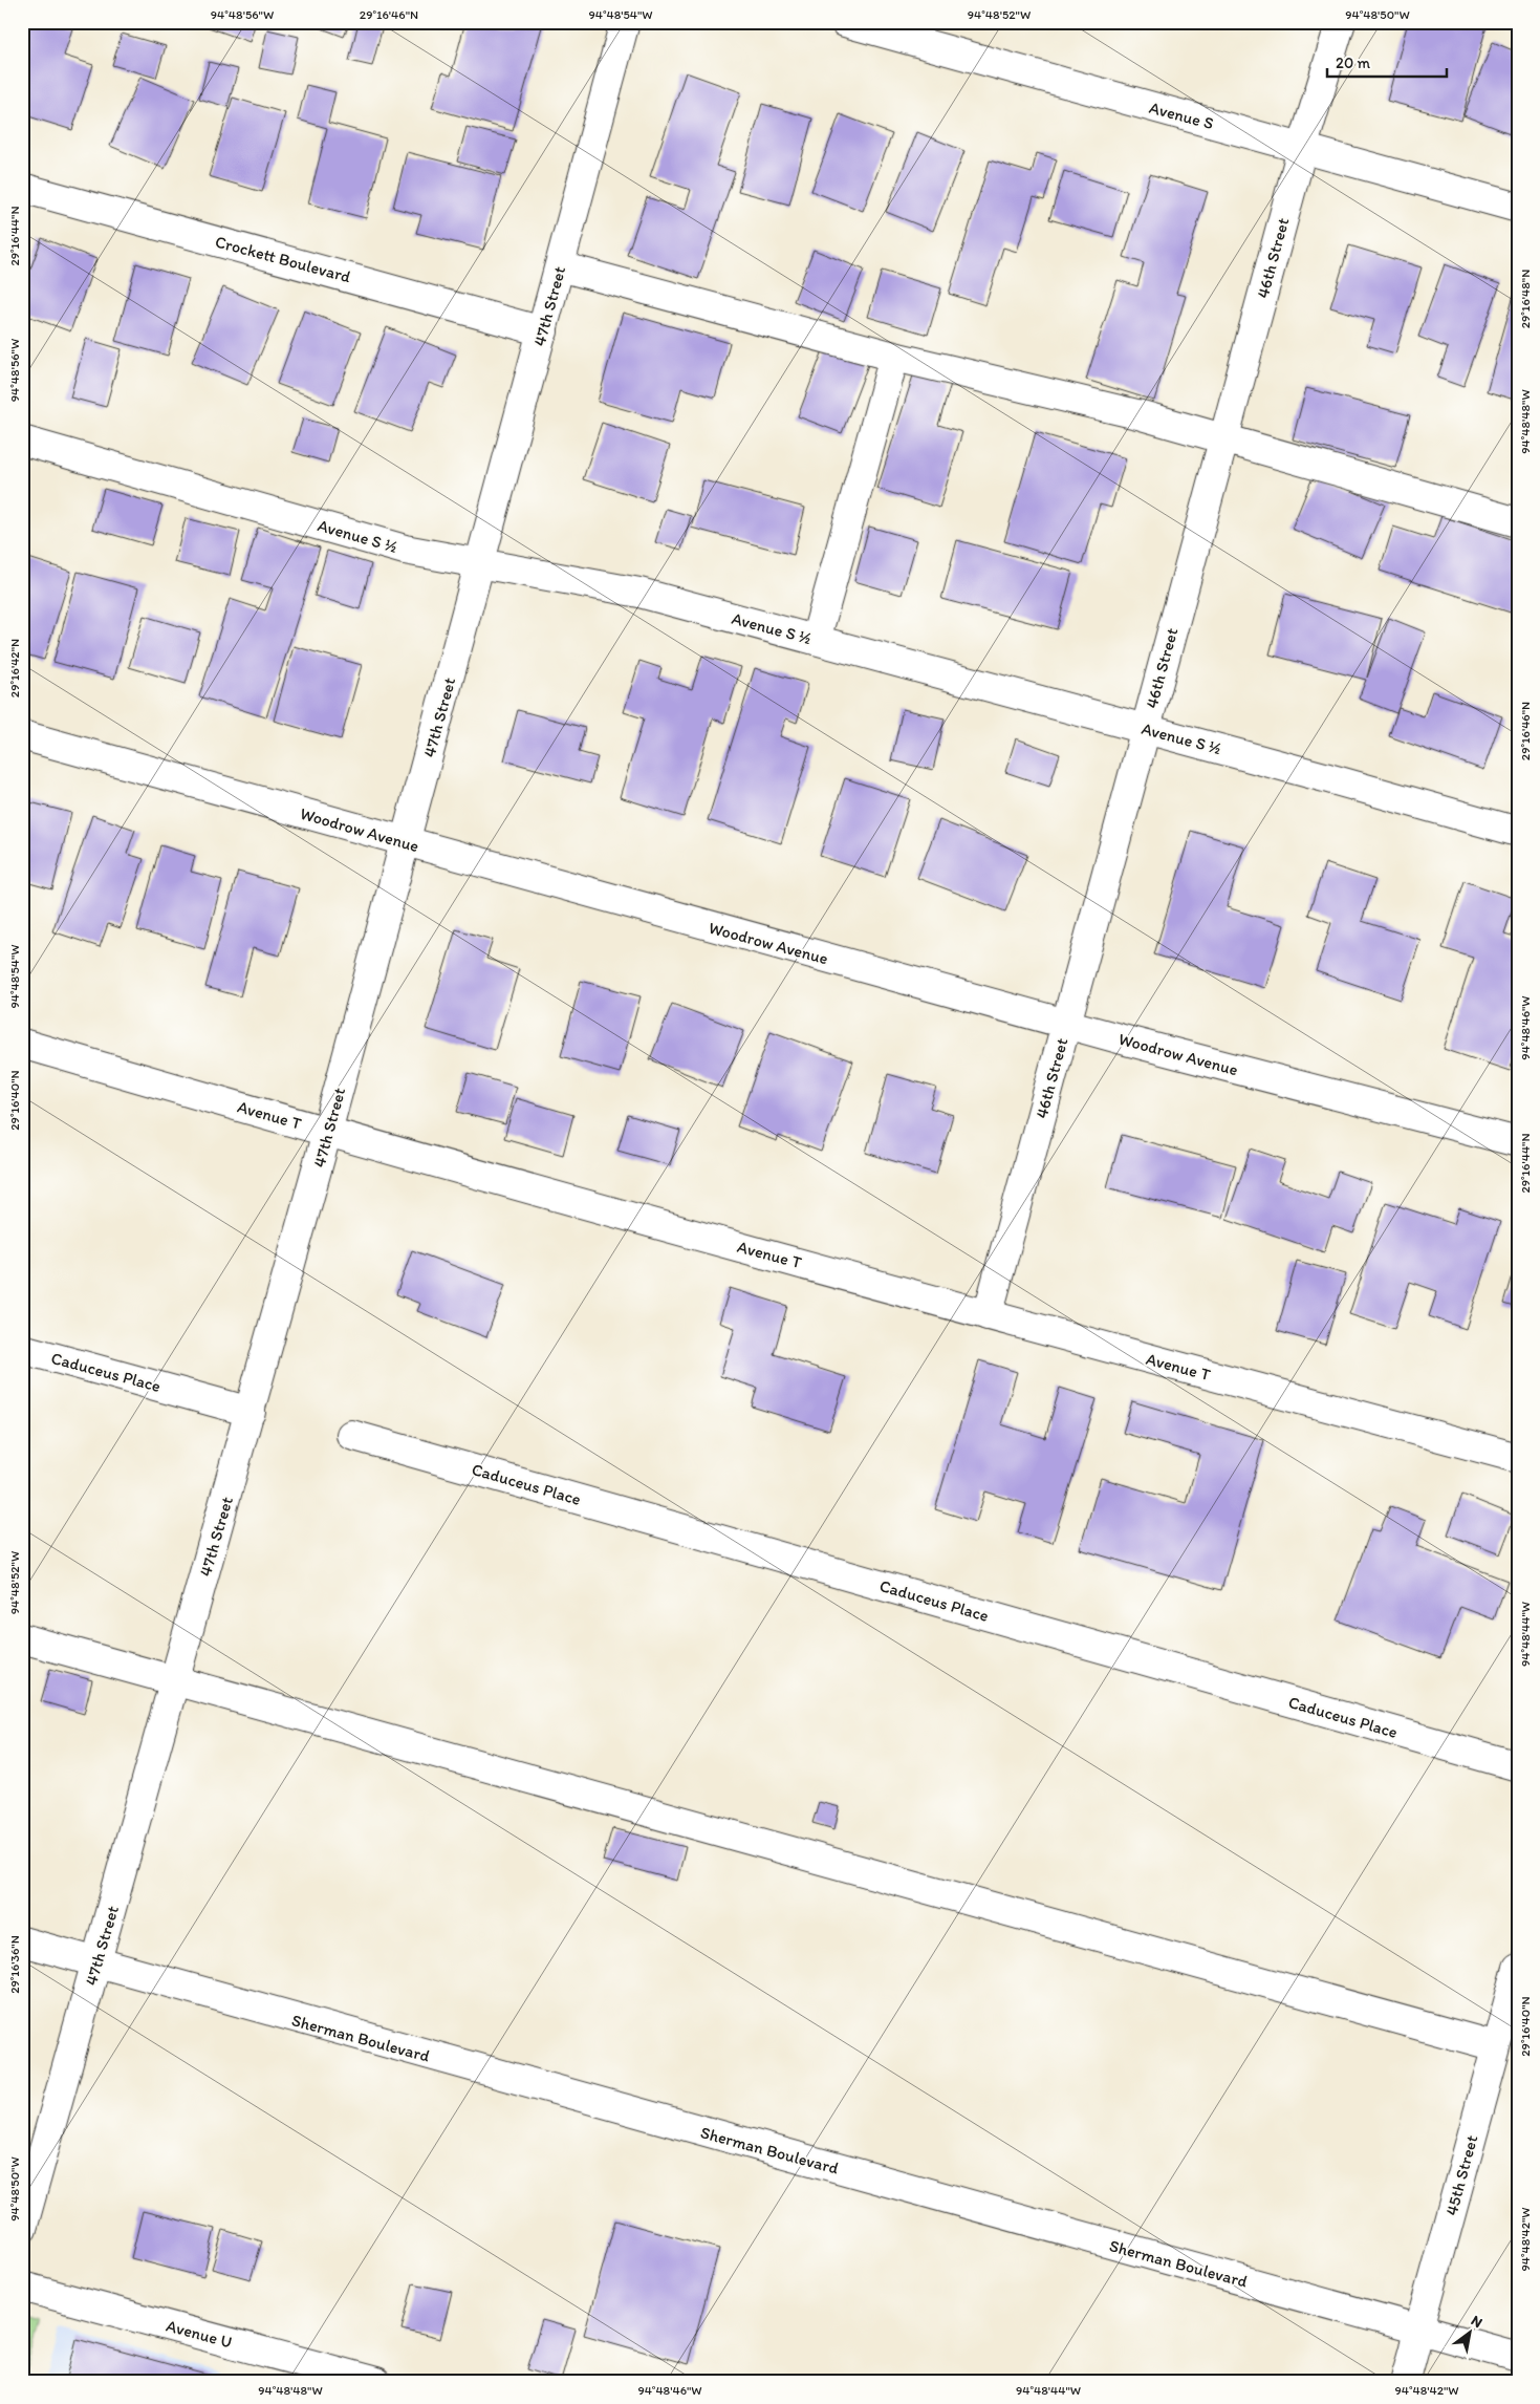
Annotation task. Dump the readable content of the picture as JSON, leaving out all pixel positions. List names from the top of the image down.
{
  "streets": {
    "street": [
      "Avenue S",
      "46th Street",
      "Crockett Boulevard",
      "47th Street",
      "Avenue S ½",
      "Woodrow Avenue",
      "Avenue T",
      "Caduceus Place",
      "Sherman Boulevard",
      "45th Street",
      "Avenue U"
    ]
  },
  "crossings": [
    ["Avenue S", "46th Street"],
    ["46th Street", "Avenue S ½"],
    ["46th Street", "Woodrow Avenue"],
    ["46th Street", "Avenue T"],
    ["Crockett Boulevard", "47th Street"],
    ["47th Street", "Avenue S ½"],
    ["47th Street", "Woodrow Avenue"],
    ["47th Street", "Avenue T"],
    ["47th Street", "Caduceus Place"],
    ["47th Street", "Sherman Boulevard"],
    ["Sherman Boulevard", "45th Street"]
  ],
  "scale_bar": "20 m",
  "north": "top right",
  "coordinates": [
    "94°48'56\"W",
    "29°16'46\"N",
    "94°48'54\"W",
    "94°48'52\"W",
    "94°48'50\"W",
    "29°16'44\"N",
    "29°16'48\"N",
    "94°48'48\"W",
    "29°16'42\"N",
    "94°48'46\"W",
    "29°16'40\"N",
    "94°48'44\"W",
    "29°16'36\"N",
    "94°48'42\"W"
  ]
}
